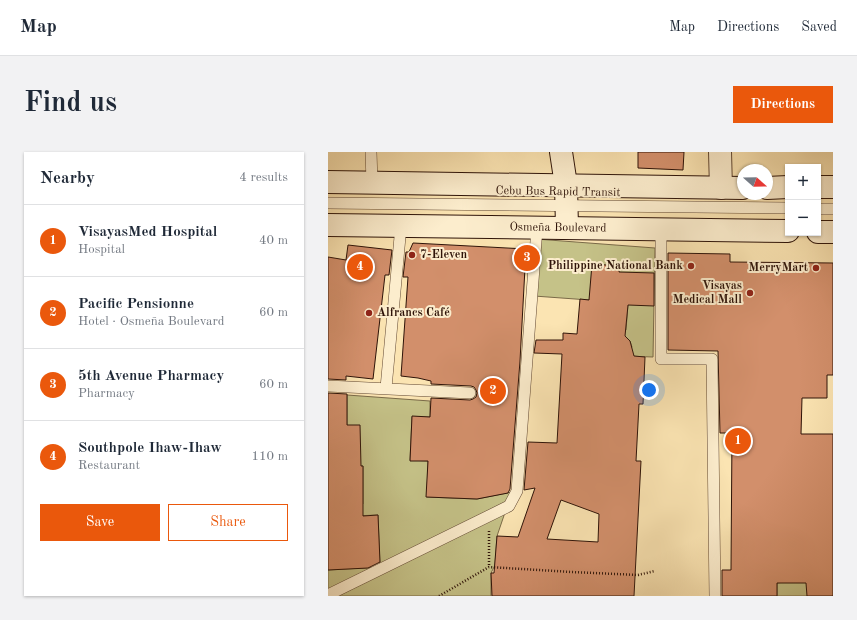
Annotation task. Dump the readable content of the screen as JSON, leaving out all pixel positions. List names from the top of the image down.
{
  "streets": {
    "main road": ["Osmeña Boulevard"],
    "lane": ["Cebu Bus Rapid Transit"]
  },
  "places": [
    "7-Eleven",
    "Philippine National Bank",
    "MerryMart",
    "Visayas Medical Mall",
    "Alfrancs Café"
  ],
  "north": "right",
  "page": {
    "header": "Map",
    "nav": ["Map", "Directions", "Saved"],
    "buttons": [
      "Directions",
      ["Save", "Share"]
    ],
    "title": "Find us",
    "heading": ["Nearby", "4 results"],
    "map_buttons": ["+", "−"],
    "list": [
      {
        "mark": "1",
        "name": "VisayasMed Hospital",
        "note": "Hospital",
        "value": "40 m"
      },
      {
        "mark": "2",
        "name": "Pacific Pensionne",
        "note": "Hotel · Osmeña Boulevard",
        "value": "60 m"
      },
      {
        "mark": "3",
        "name": "5th Avenue Pharmacy",
        "note": "Pharmacy",
        "value": "60 m"
      },
      {
        "mark": "4",
        "name": "Southpole Ihaw-Ihaw",
        "note": "Restaurant",
        "value": "110 m"
      }
    ],
    "pins": [
      "3",
      "4",
      "2",
      "1"
    ]
  }
}
